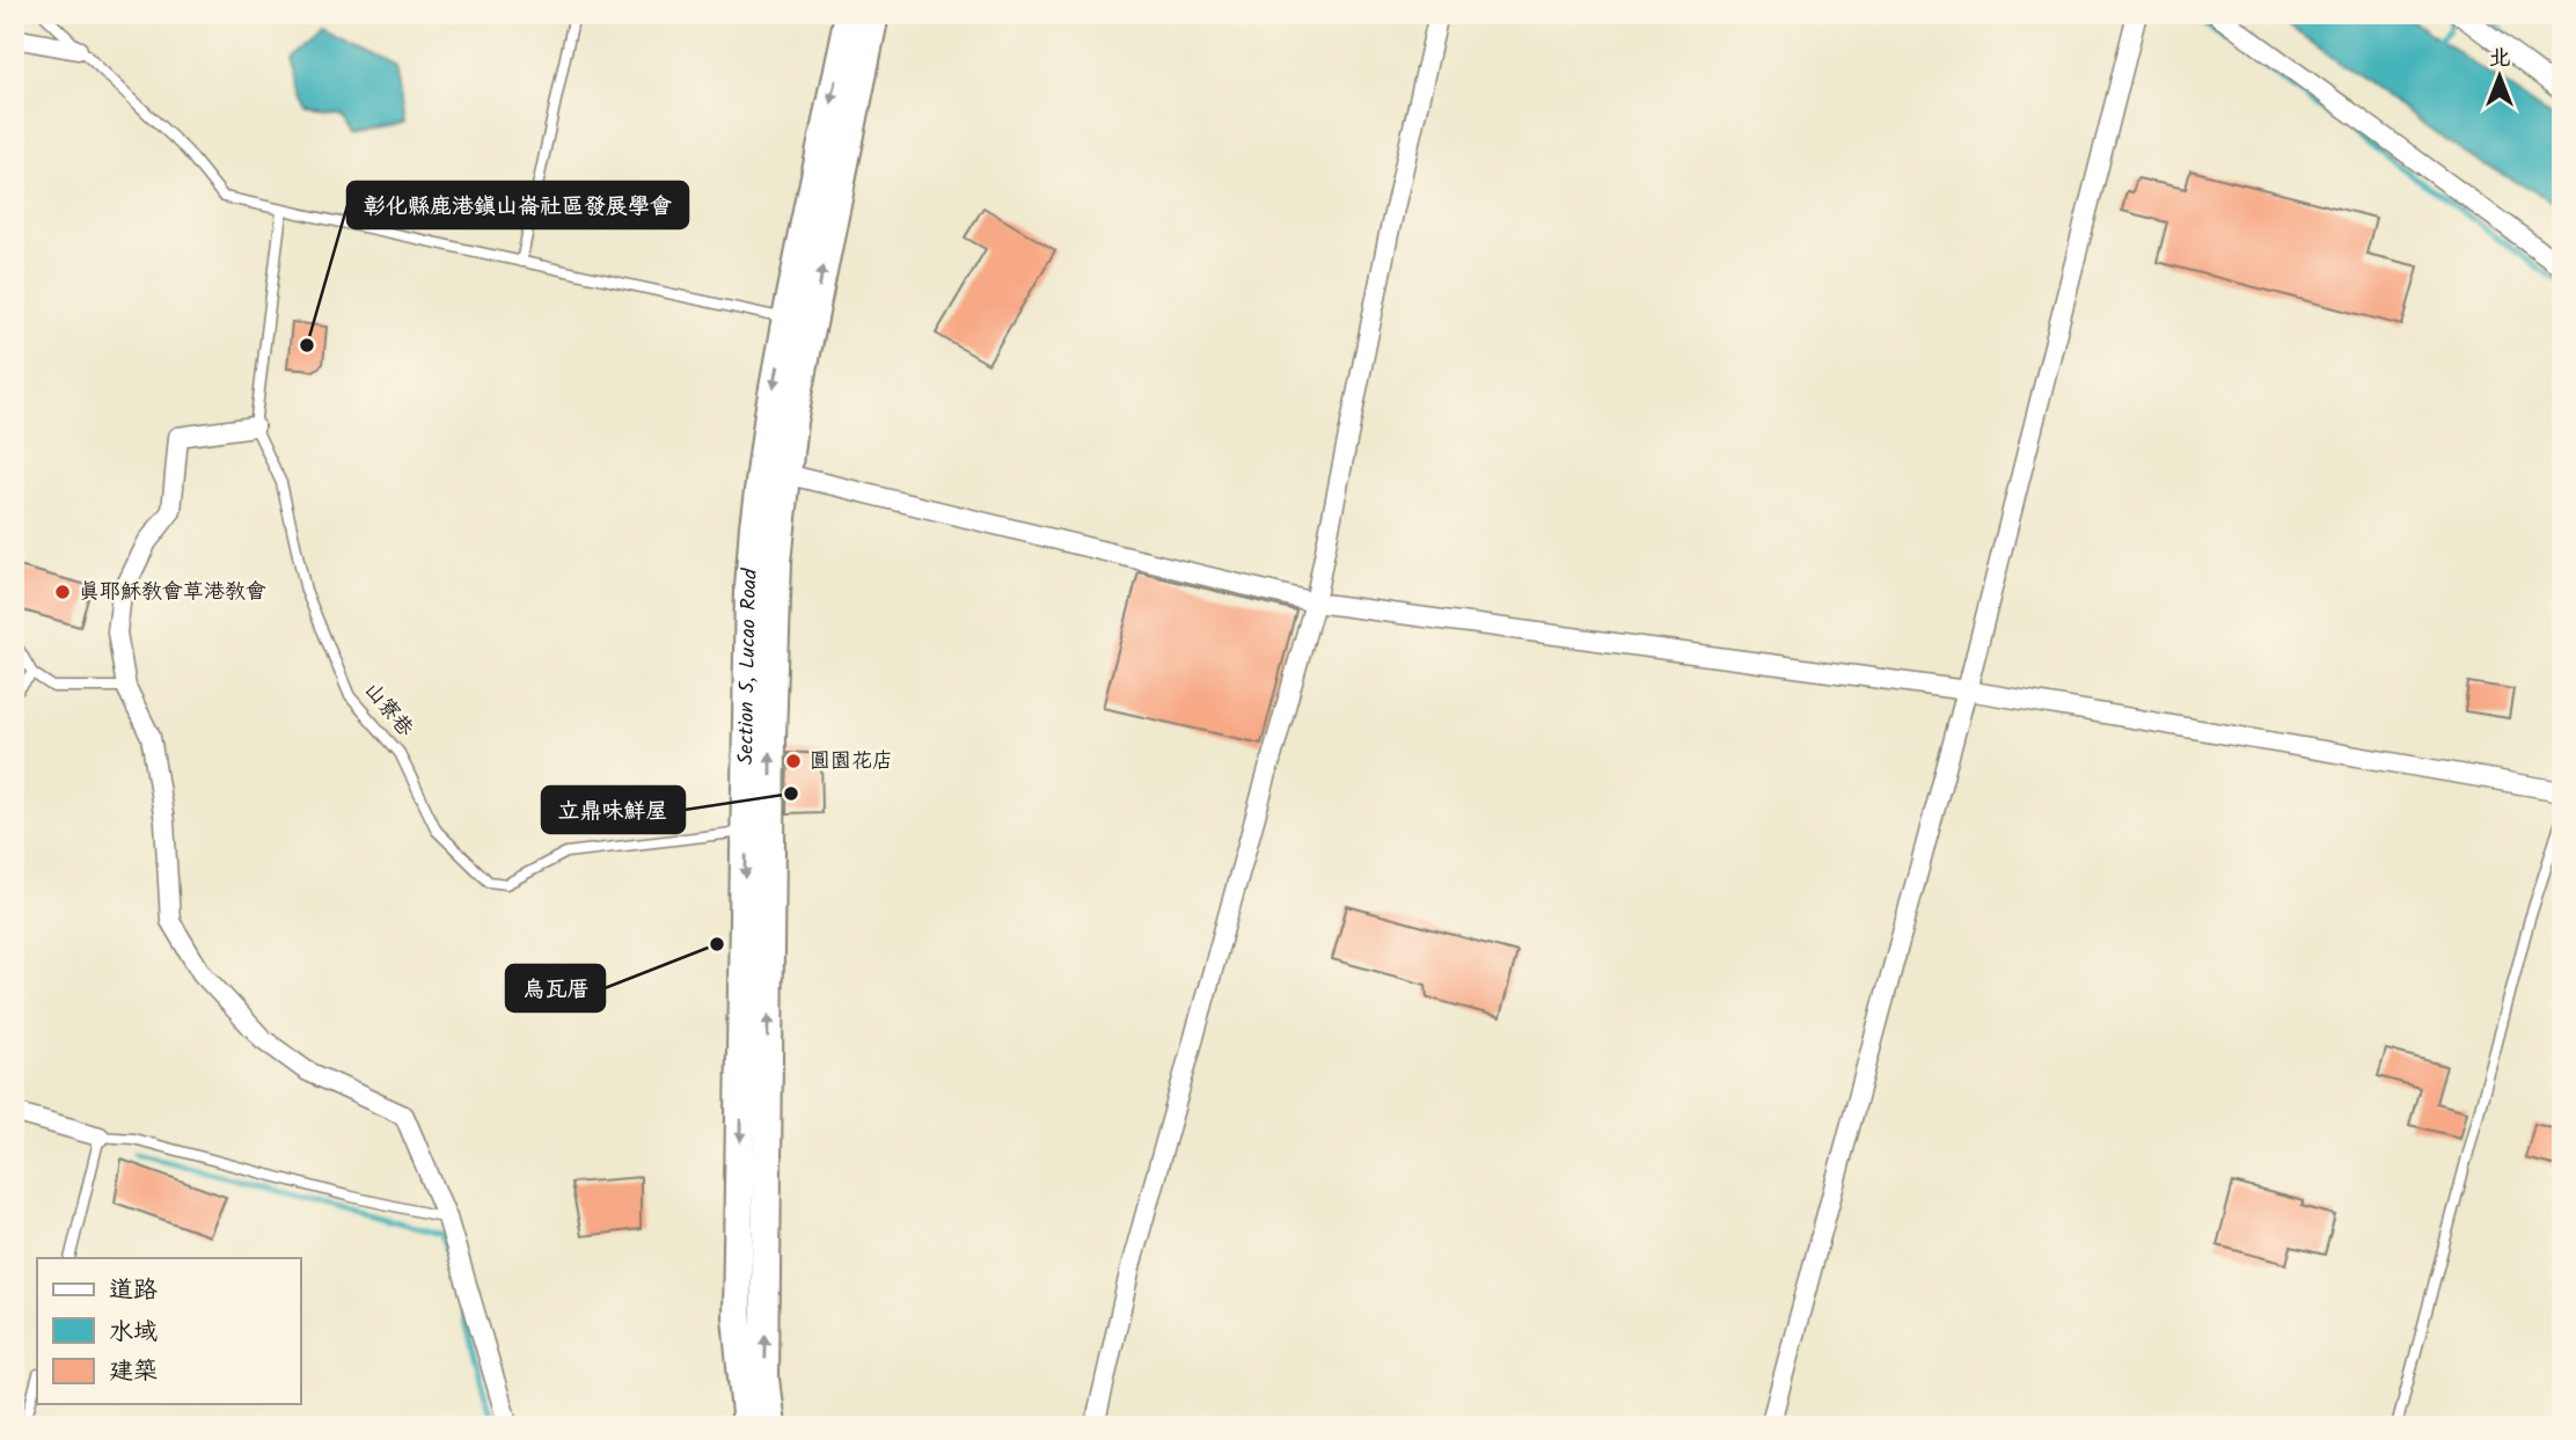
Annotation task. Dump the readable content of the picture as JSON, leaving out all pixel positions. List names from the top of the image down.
{
  "streets": {
    "main road": ["Section 5, Lucao Road"],
    "lane": ["山寮巷"]
  },
  "crossings": [
    ["Section 5, Lucao Road", "山寮巷"]
  ],
  "places": [
    "彰化縣鹿港鎮山崙社區發展學會",
    "真耶穌教會草港教會",
    "圓園花店",
    "立鼎味鮮屋",
    "烏瓦厝"
  ],
  "legend": ["道路", "水域", "建築"],
  "north": "top"
}
